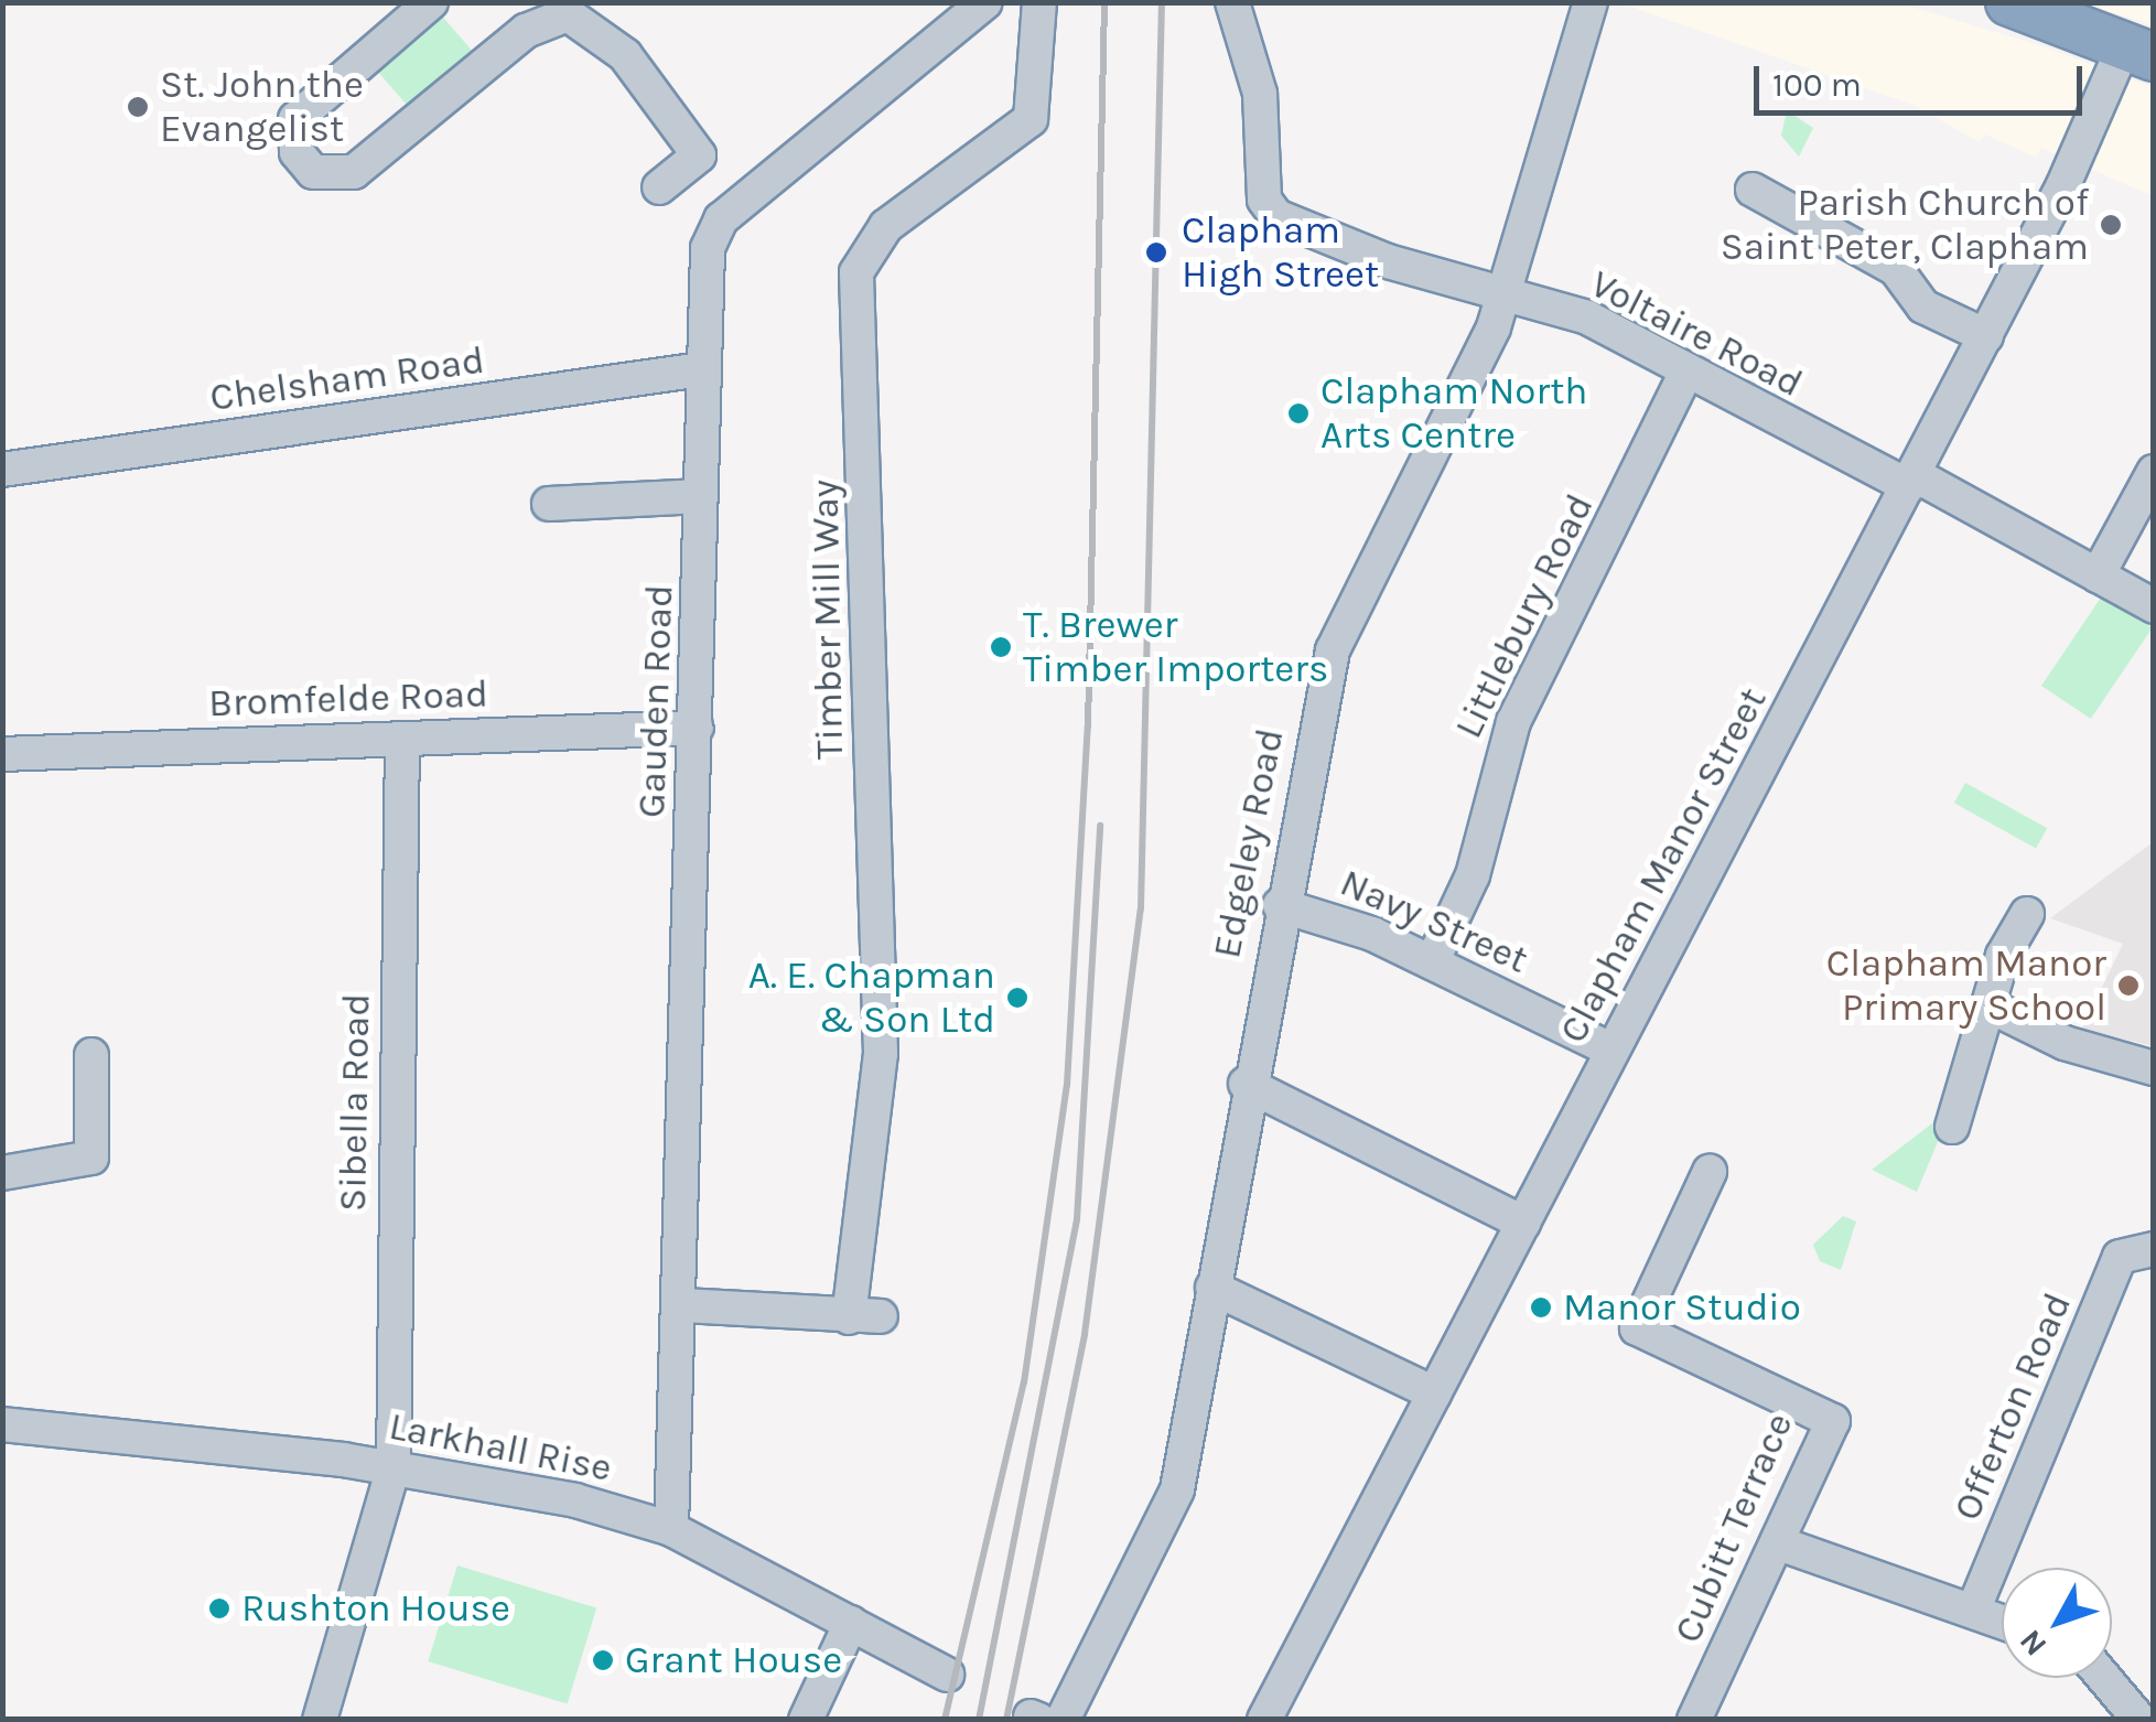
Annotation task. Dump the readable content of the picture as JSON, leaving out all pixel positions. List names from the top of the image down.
{
  "streets": {
    "street": [
      "Voltaire Road",
      "Chelsham Road",
      "Littlebury Road",
      "Timber Mill Way",
      "Bromfelde Road",
      "Gauden Road",
      "Edgeley Road",
      "Clapham Manor Street",
      "Navy Street",
      "Sibella Road",
      "Offerton Road",
      "Larkhall Rise",
      "Cubitt Terrace"
    ]
  },
  "crossings": [
    ["Voltaire Road", "Littlebury Road"],
    ["Voltaire Road", "Edgeley Road"],
    ["Voltaire Road", "Clapham Manor Street"],
    ["Chelsham Road", "Gauden Road"],
    ["Littlebury Road", "Navy Street"],
    ["Timber Mill Way", "Gauden Road"],
    ["Bromfelde Road", "Gauden Road"],
    ["Bromfelde Road", "Sibella Road"],
    ["Gauden Road", "Larkhall Rise"],
    ["Edgeley Road", "Navy Street"],
    ["Clapham Manor Street", "Navy Street"],
    ["Sibella Road", "Larkhall Rise"]
  ],
  "places": [
    "St. John the Evangelist",
    "Parish Church of Saint Peter, Clapham",
    "Clapham High Street",
    "Clapham North Arts Centre",
    "T. Brewer Timber Importers",
    "Clapham Manor Primary School",
    "A. E. Chapman & Son Ltd",
    "Manor Studio",
    "Rushton House",
    "Grant House"
  ],
  "scale_bar": "100 m",
  "north": "bottom left"
}
